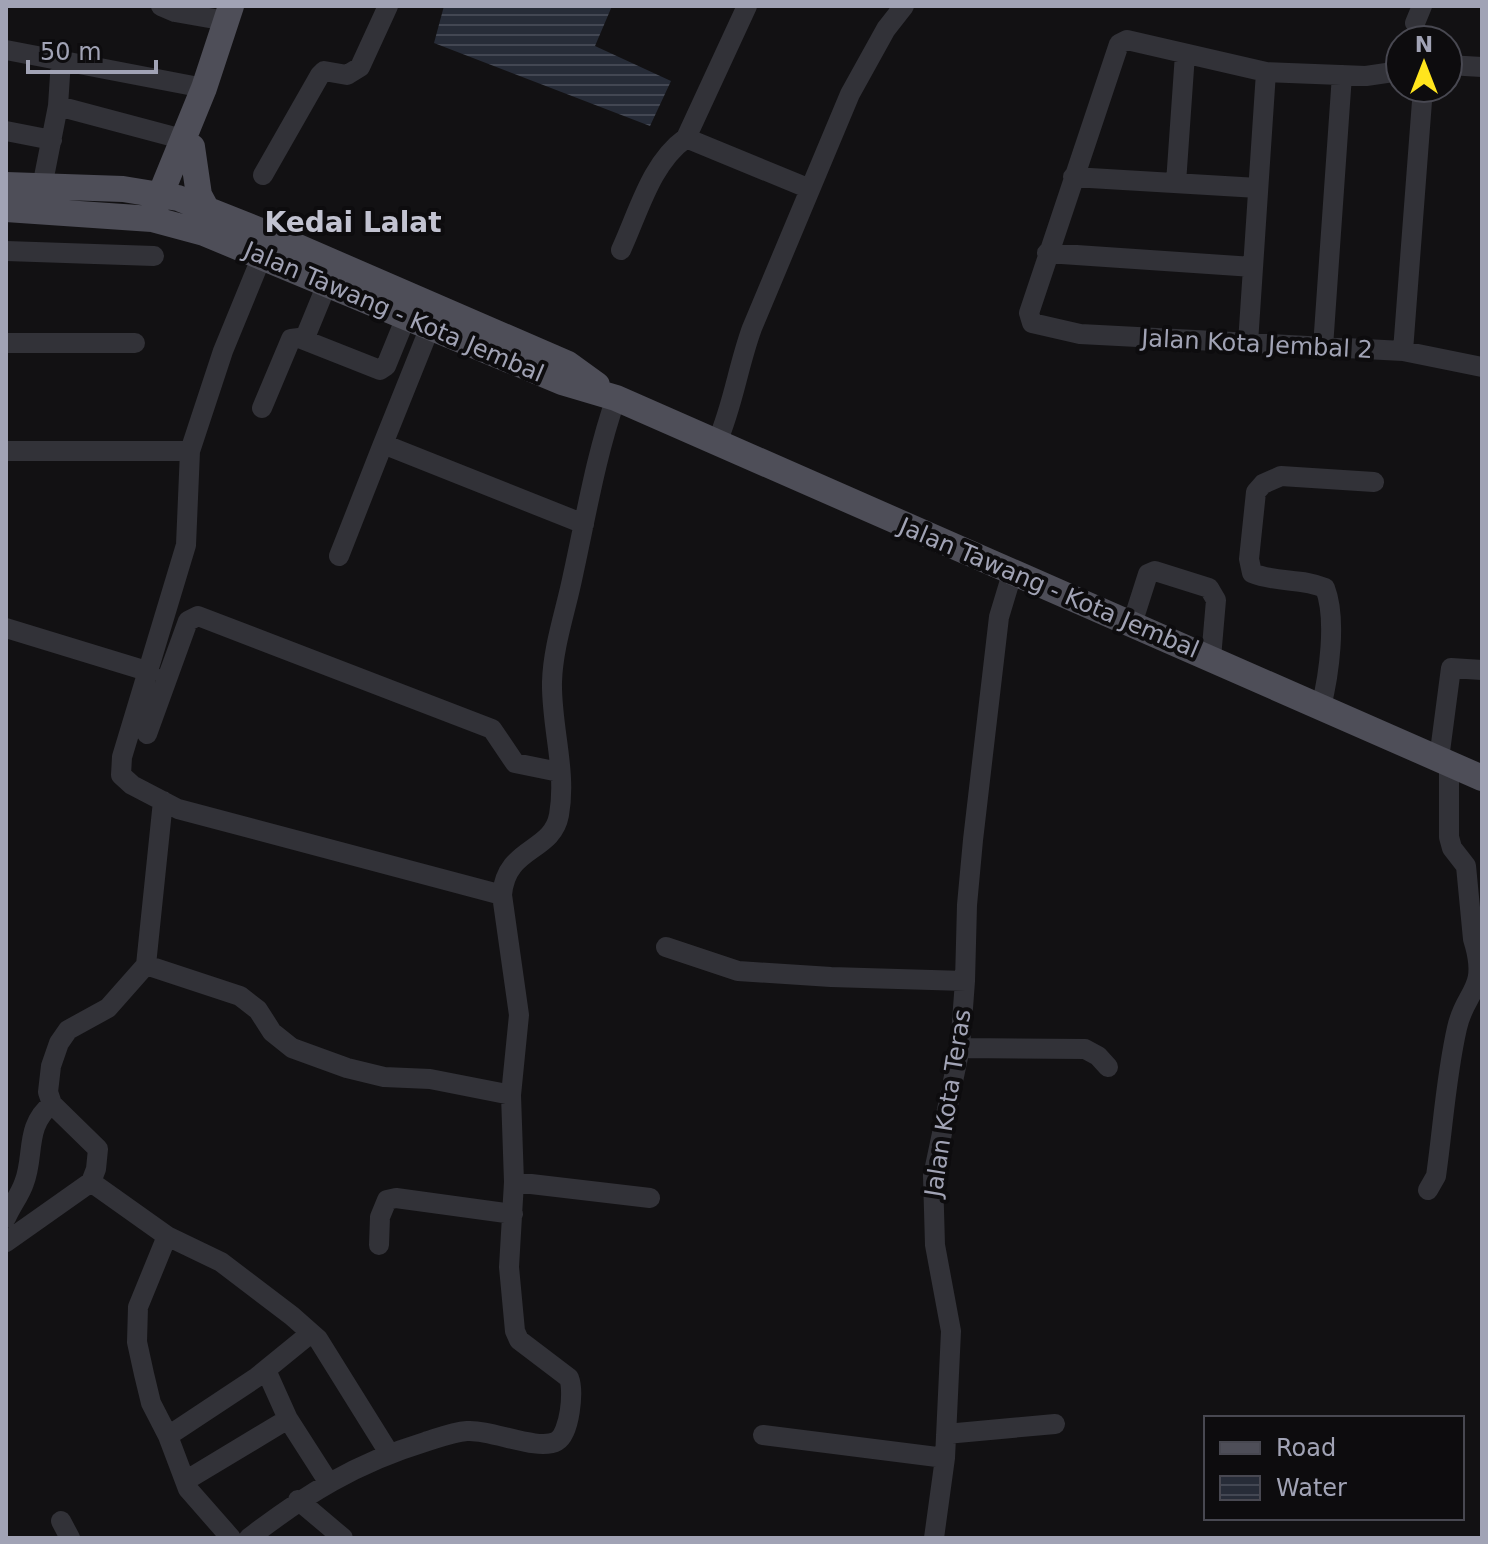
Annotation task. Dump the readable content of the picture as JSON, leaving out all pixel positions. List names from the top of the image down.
{
  "streets": {
    "main road": ["Jalan Tawang - Kota Jembal"],
    "street": ["Jalan Kota Jembal 2", "Jalan Kota Teras"]
  },
  "crossings": [
    ["Jalan Tawang - Kota Jembal", "Jalan Kota Teras"]
  ],
  "districts": ["Kedai Lalat"],
  "legend": ["Road", "Water"],
  "scale_bar": "50 m",
  "north": "top"
}
